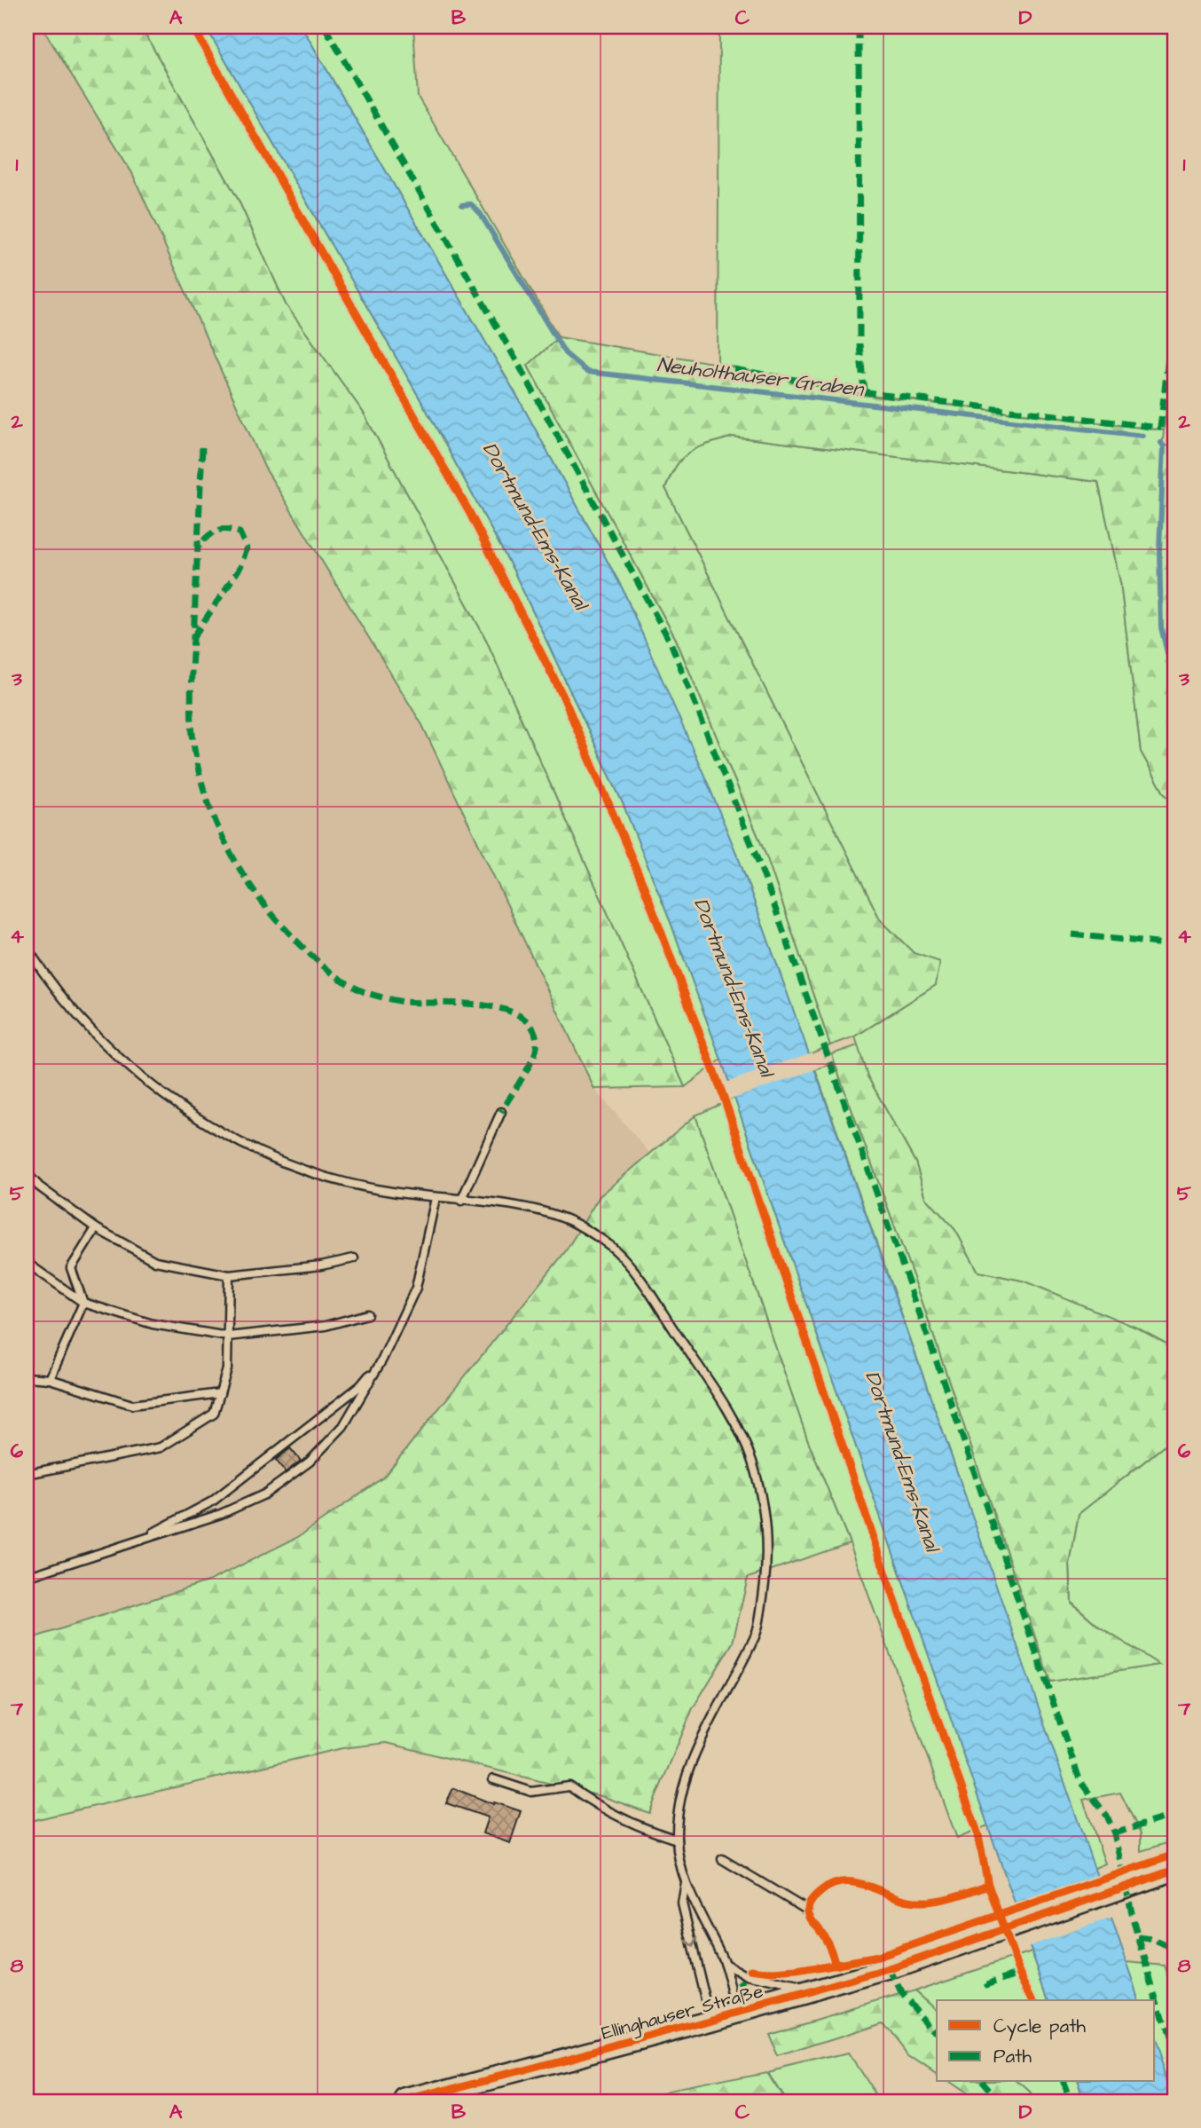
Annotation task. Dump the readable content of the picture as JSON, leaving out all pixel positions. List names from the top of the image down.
{
  "streets": {
    "main road": ["Ellinghauser Straße"]
  },
  "water": ["Neuholthauser Graben", "Dortmund-Ems-Kanal"],
  "legend": ["Cycle path", "Path"],
  "grid": {
    "columns": [
      "A",
      "B",
      "C",
      "D"
    ],
    "rows": [
      "1",
      "2",
      "3",
      "4",
      "5",
      "6",
      "7",
      "8"
    ]
  }
}
